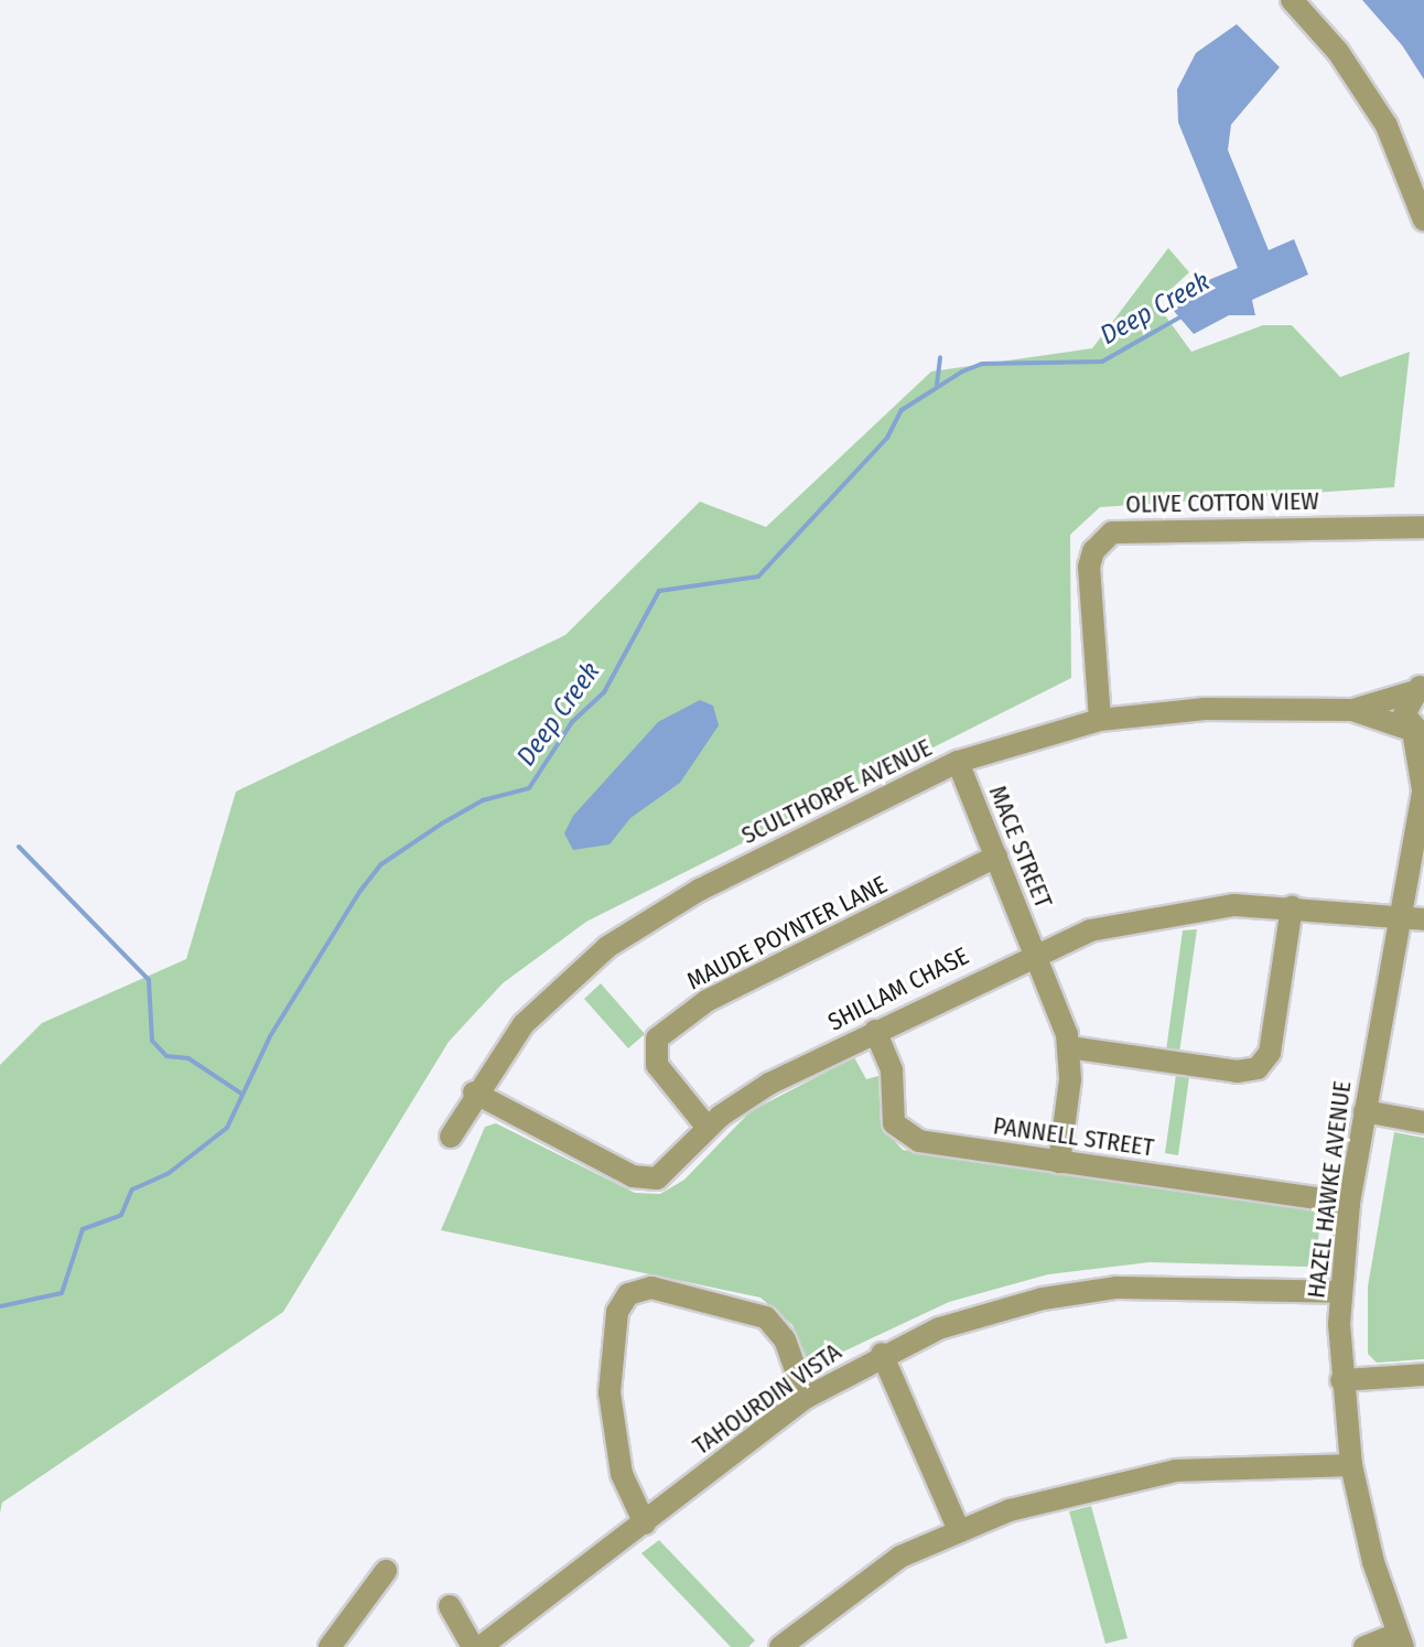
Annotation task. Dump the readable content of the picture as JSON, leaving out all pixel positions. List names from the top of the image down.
{
  "streets": {
    "street": [
      "OLIVE COTTON VIEW",
      "SCULTHORPE AVENUE",
      "MACE STREET",
      "MAUDE POYNTER LANE",
      "SHILLAM CHASE",
      "PANNELL STREET",
      "HAZEL HAWKE AVENUE",
      "TAHOURDIN VISTA"
    ]
  },
  "crossings": [
    ["OLIVE COTTON VIEW", "SCULTHORPE AVENUE"],
    ["SCULTHORPE AVENUE", "MACE STREET"],
    ["SCULTHORPE AVENUE", "SHILLAM CHASE"],
    ["SCULTHORPE AVENUE", "HAZEL HAWKE AVENUE"],
    ["MACE STREET", "MAUDE POYNTER LANE"],
    ["MACE STREET", "SHILLAM CHASE"],
    ["MAUDE POYNTER LANE", "SHILLAM CHASE"],
    ["SHILLAM CHASE", "PANNELL STREET"],
    ["SHILLAM CHASE", "HAZEL HAWKE AVENUE"],
    ["PANNELL STREET", "HAZEL HAWKE AVENUE"],
    ["HAZEL HAWKE AVENUE", "TAHOURDIN VISTA"]
  ],
  "water": ["Deep Creek"]
}
